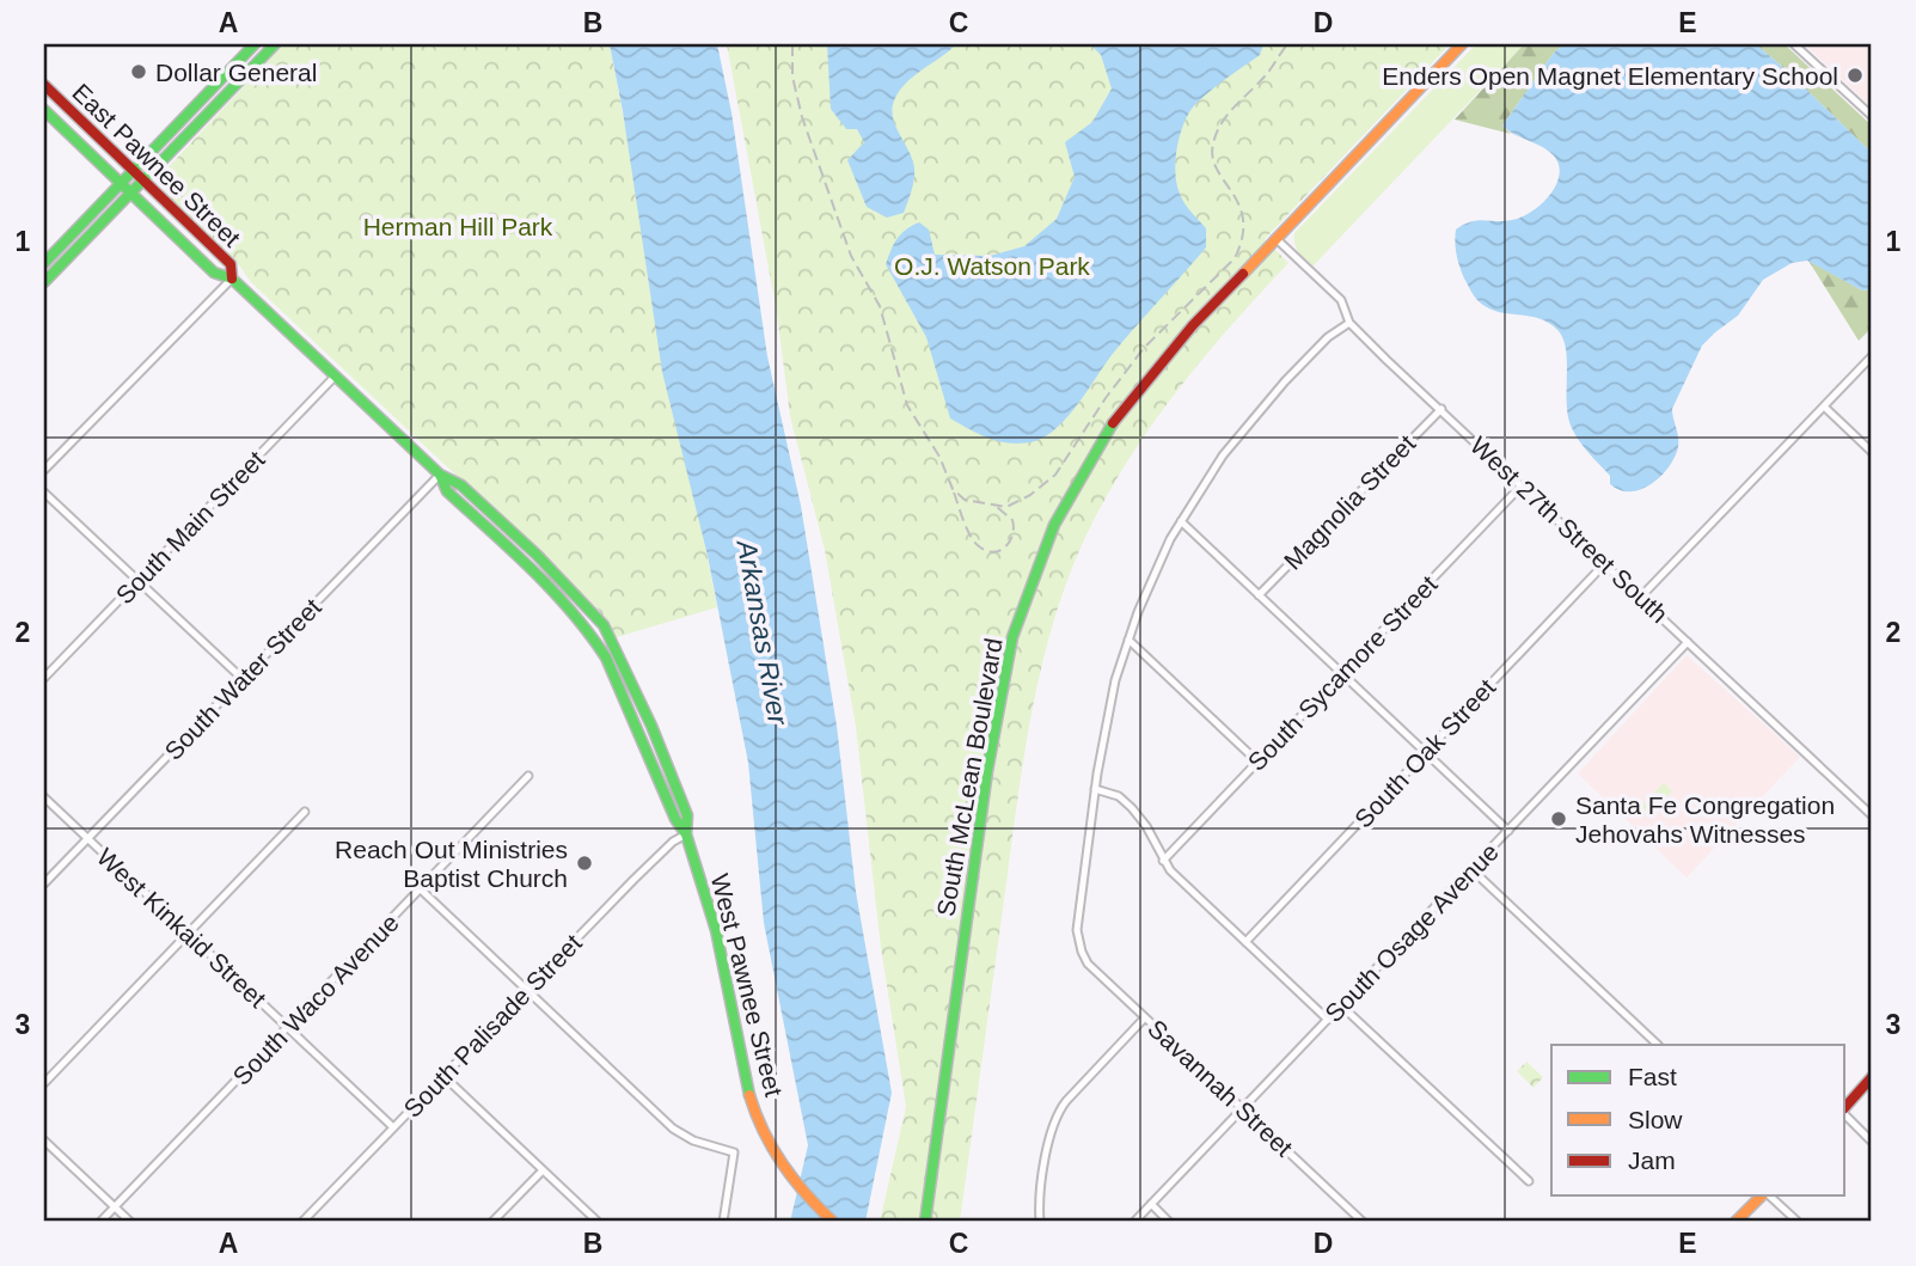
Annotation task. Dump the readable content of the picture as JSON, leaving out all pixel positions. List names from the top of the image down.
{
  "streets": {
    "main road": ["East Pawnee Street", "South McLean Boulevard", "West Pawnee Street"],
    "street": [
      "Magnolia Street",
      "South Main Street",
      "West 27th Street South",
      "South Sycamore Street",
      "South Water Street",
      "South Oak Street",
      "West Kinkaid Street",
      "South Osage Avenue",
      "South Waco Avenue",
      "South Palisade Street",
      "Savannah Street"
    ]
  },
  "crossings": [
    ["East Pawnee Street", "South Main Street"],
    ["East Pawnee Street", "West Pawnee Street"],
    ["Magnolia Street", "West 27th Street South"],
    ["South Main Street", "West Pawnee Street"],
    ["West 27th Street South", "South Sycamore Street"],
    ["West 27th Street South", "South Oak Street"],
    ["West 27th Street South", "South McLean Boulevard"],
    ["West 27th Street South", "South Osage Avenue"],
    ["South Water Street", "West Kinkaid Street"],
    ["South Water Street", "West Pawnee Street"],
    ["West Kinkaid Street", "South Waco Avenue"],
    ["West Kinkaid Street", "South Palisade Street"],
    ["South Osage Avenue", "Savannah Street"],
    ["West Pawnee Street", "South Palisade Street"]
  ],
  "water": ["Arkansas River"],
  "parks": ["Herman Hill Park", "O.J. Watson Park"],
  "places": [
    "Dollar General",
    "Enders Open Magnet Elementary School",
    "Santa Fe Congregation Jehovahs Witnesses",
    "Reach Out Ministries Baptist Church"
  ],
  "legend": ["Fast", "Slow", "Jam"],
  "grid": {
    "columns": [
      "A",
      "B",
      "C",
      "D",
      "E"
    ],
    "rows": ["1", "2", "3"]
  }
}
